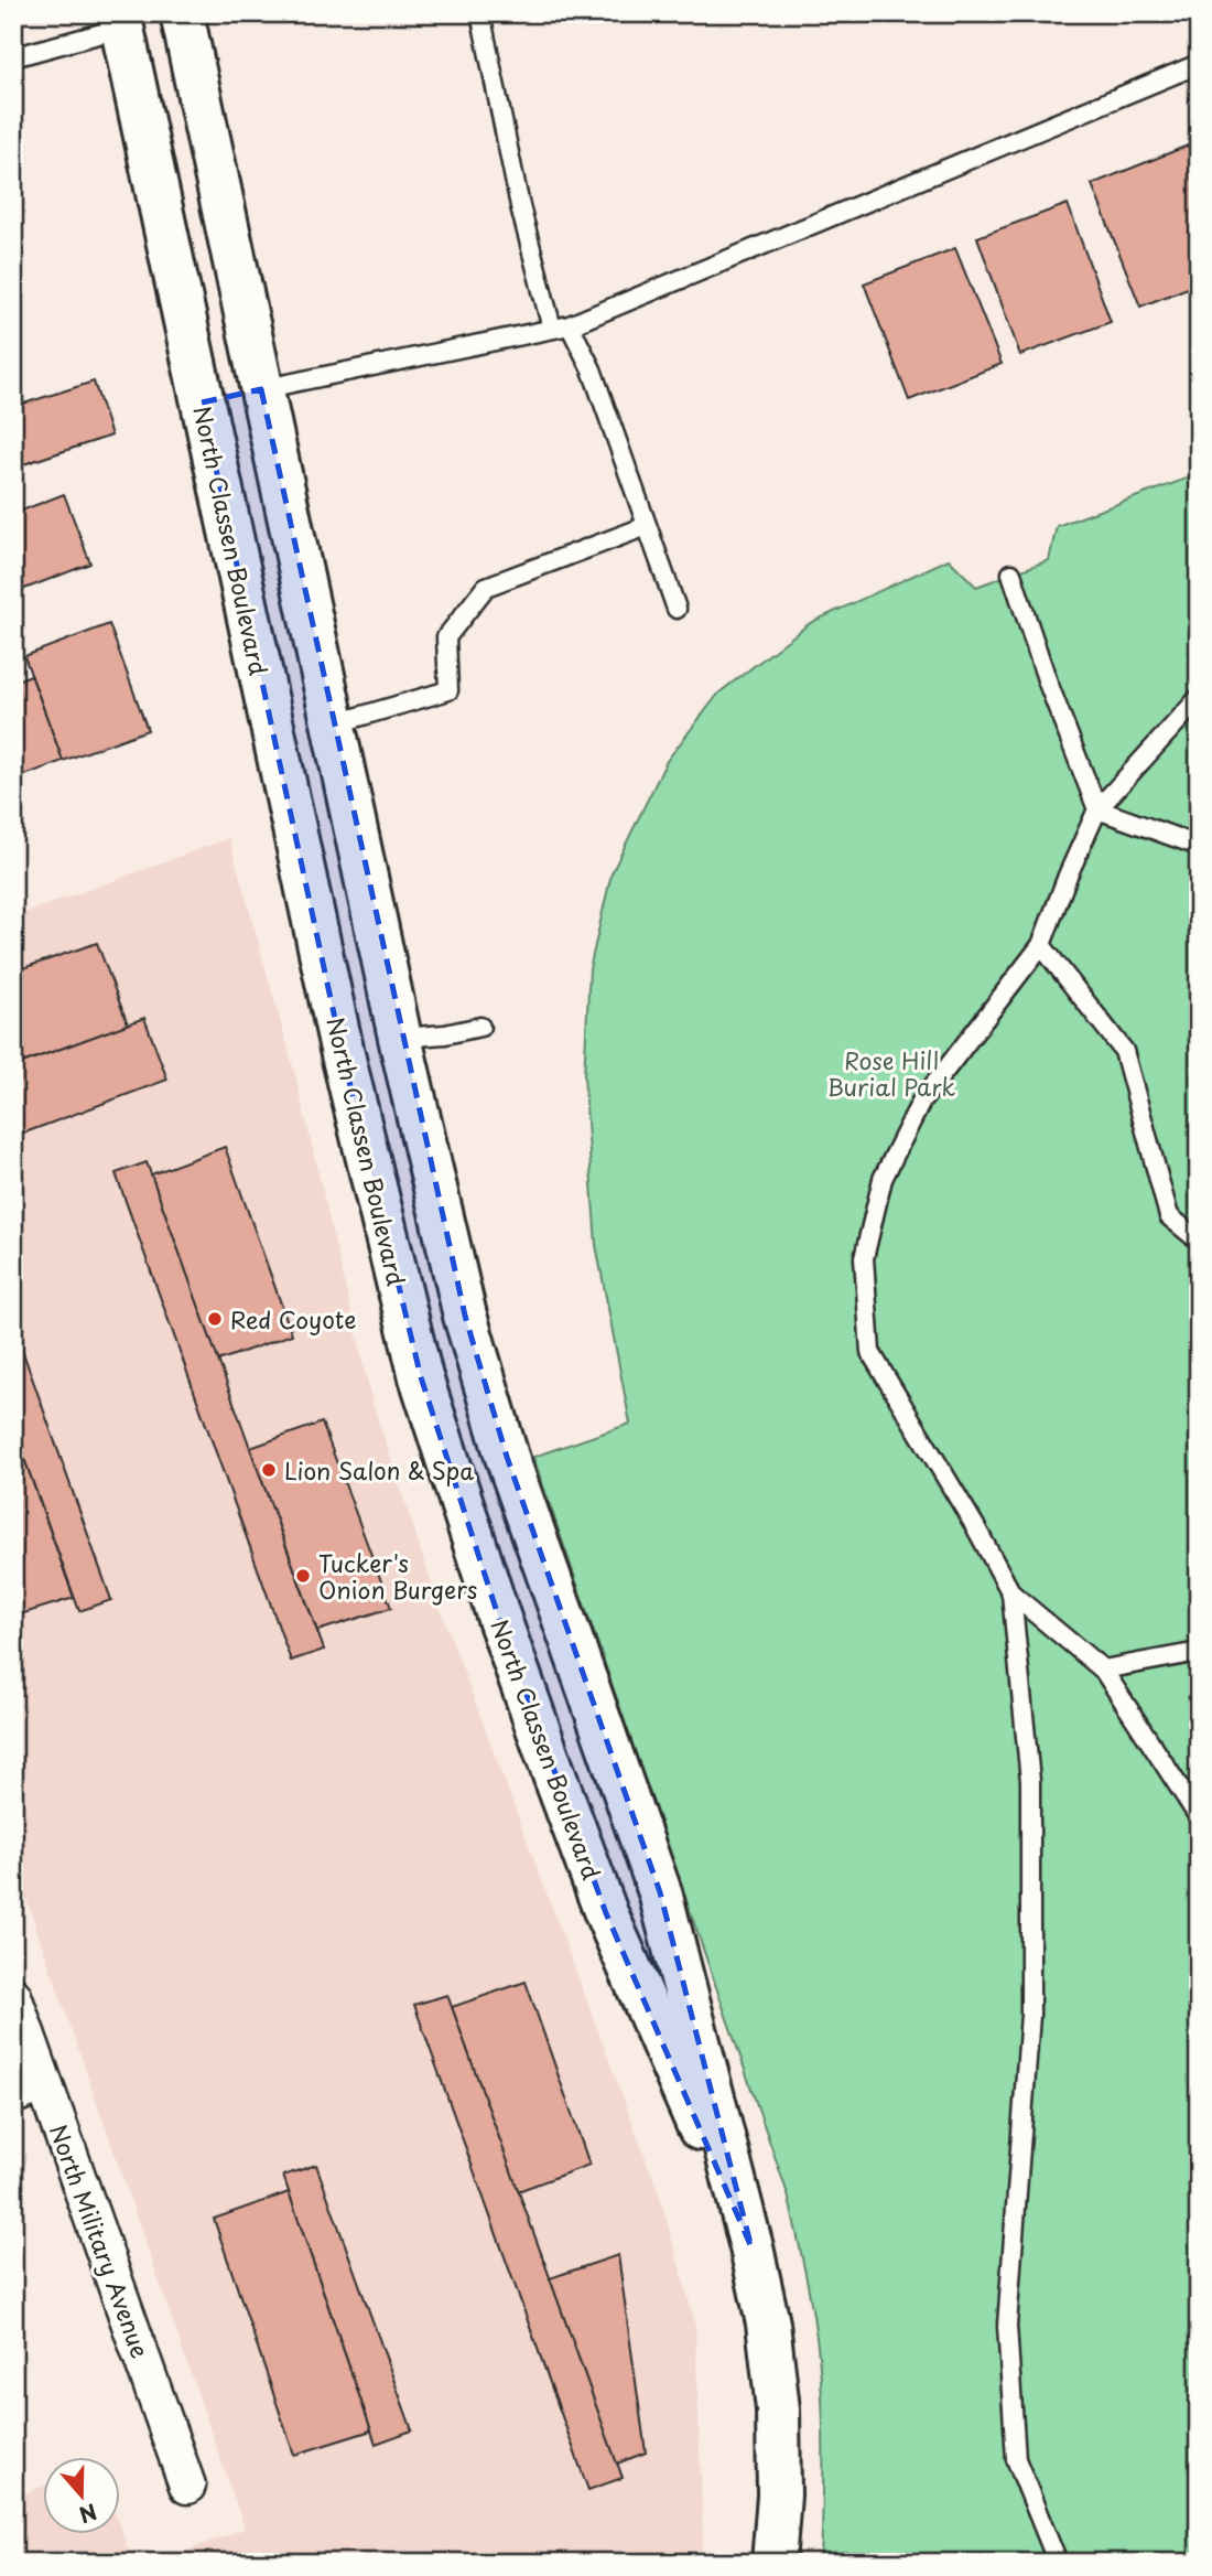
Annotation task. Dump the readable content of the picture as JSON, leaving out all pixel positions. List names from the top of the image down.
{
  "streets": {
    "main road": ["North Classen Boulevard"],
    "street": ["North Military Avenue"]
  },
  "parks": ["Rose Hill Burial Park"],
  "places": ["Red Coyote", "Lion Salon & Spa", "Tucker's Onion Burgers"],
  "north": "bottom"
}
